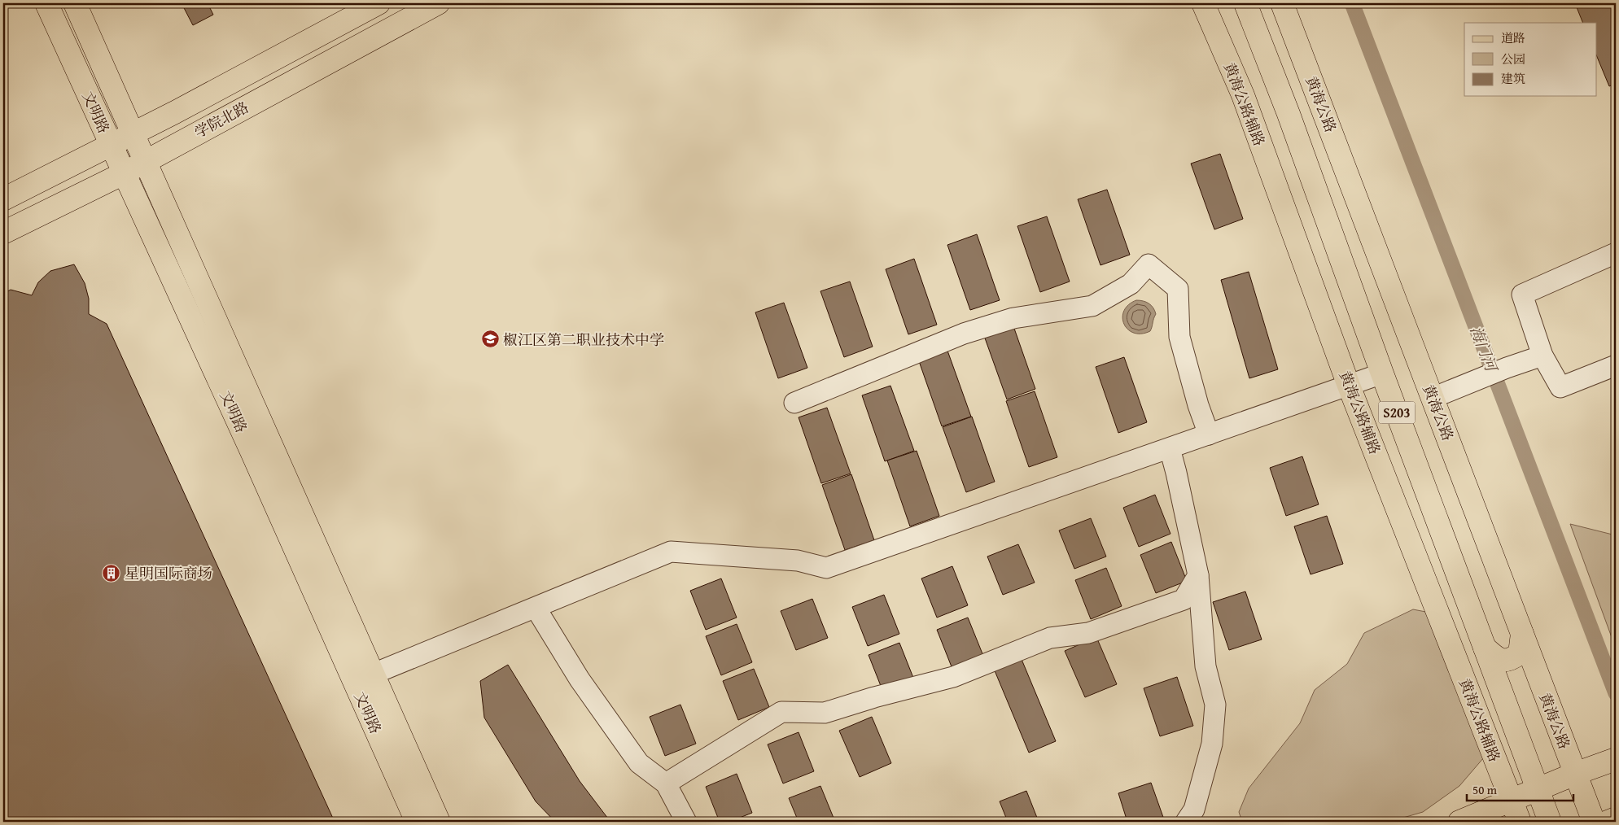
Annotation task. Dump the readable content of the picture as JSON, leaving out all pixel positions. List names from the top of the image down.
{
  "streets": {
    "main road": [
      "黄海公路辅路",
      "黄海公路",
      "文明路",
      "学院北路",
      "S203"
    ]
  },
  "crossings": [
    ["文明路", "学院北路"]
  ],
  "water": ["海门河"],
  "places": {
    "school or university": ["椒江区第二职业技术中学"],
    "building": ["星明国际商场"]
  },
  "legend": ["道路", "公园", "建筑"],
  "scale_bar": "50 m"
}
